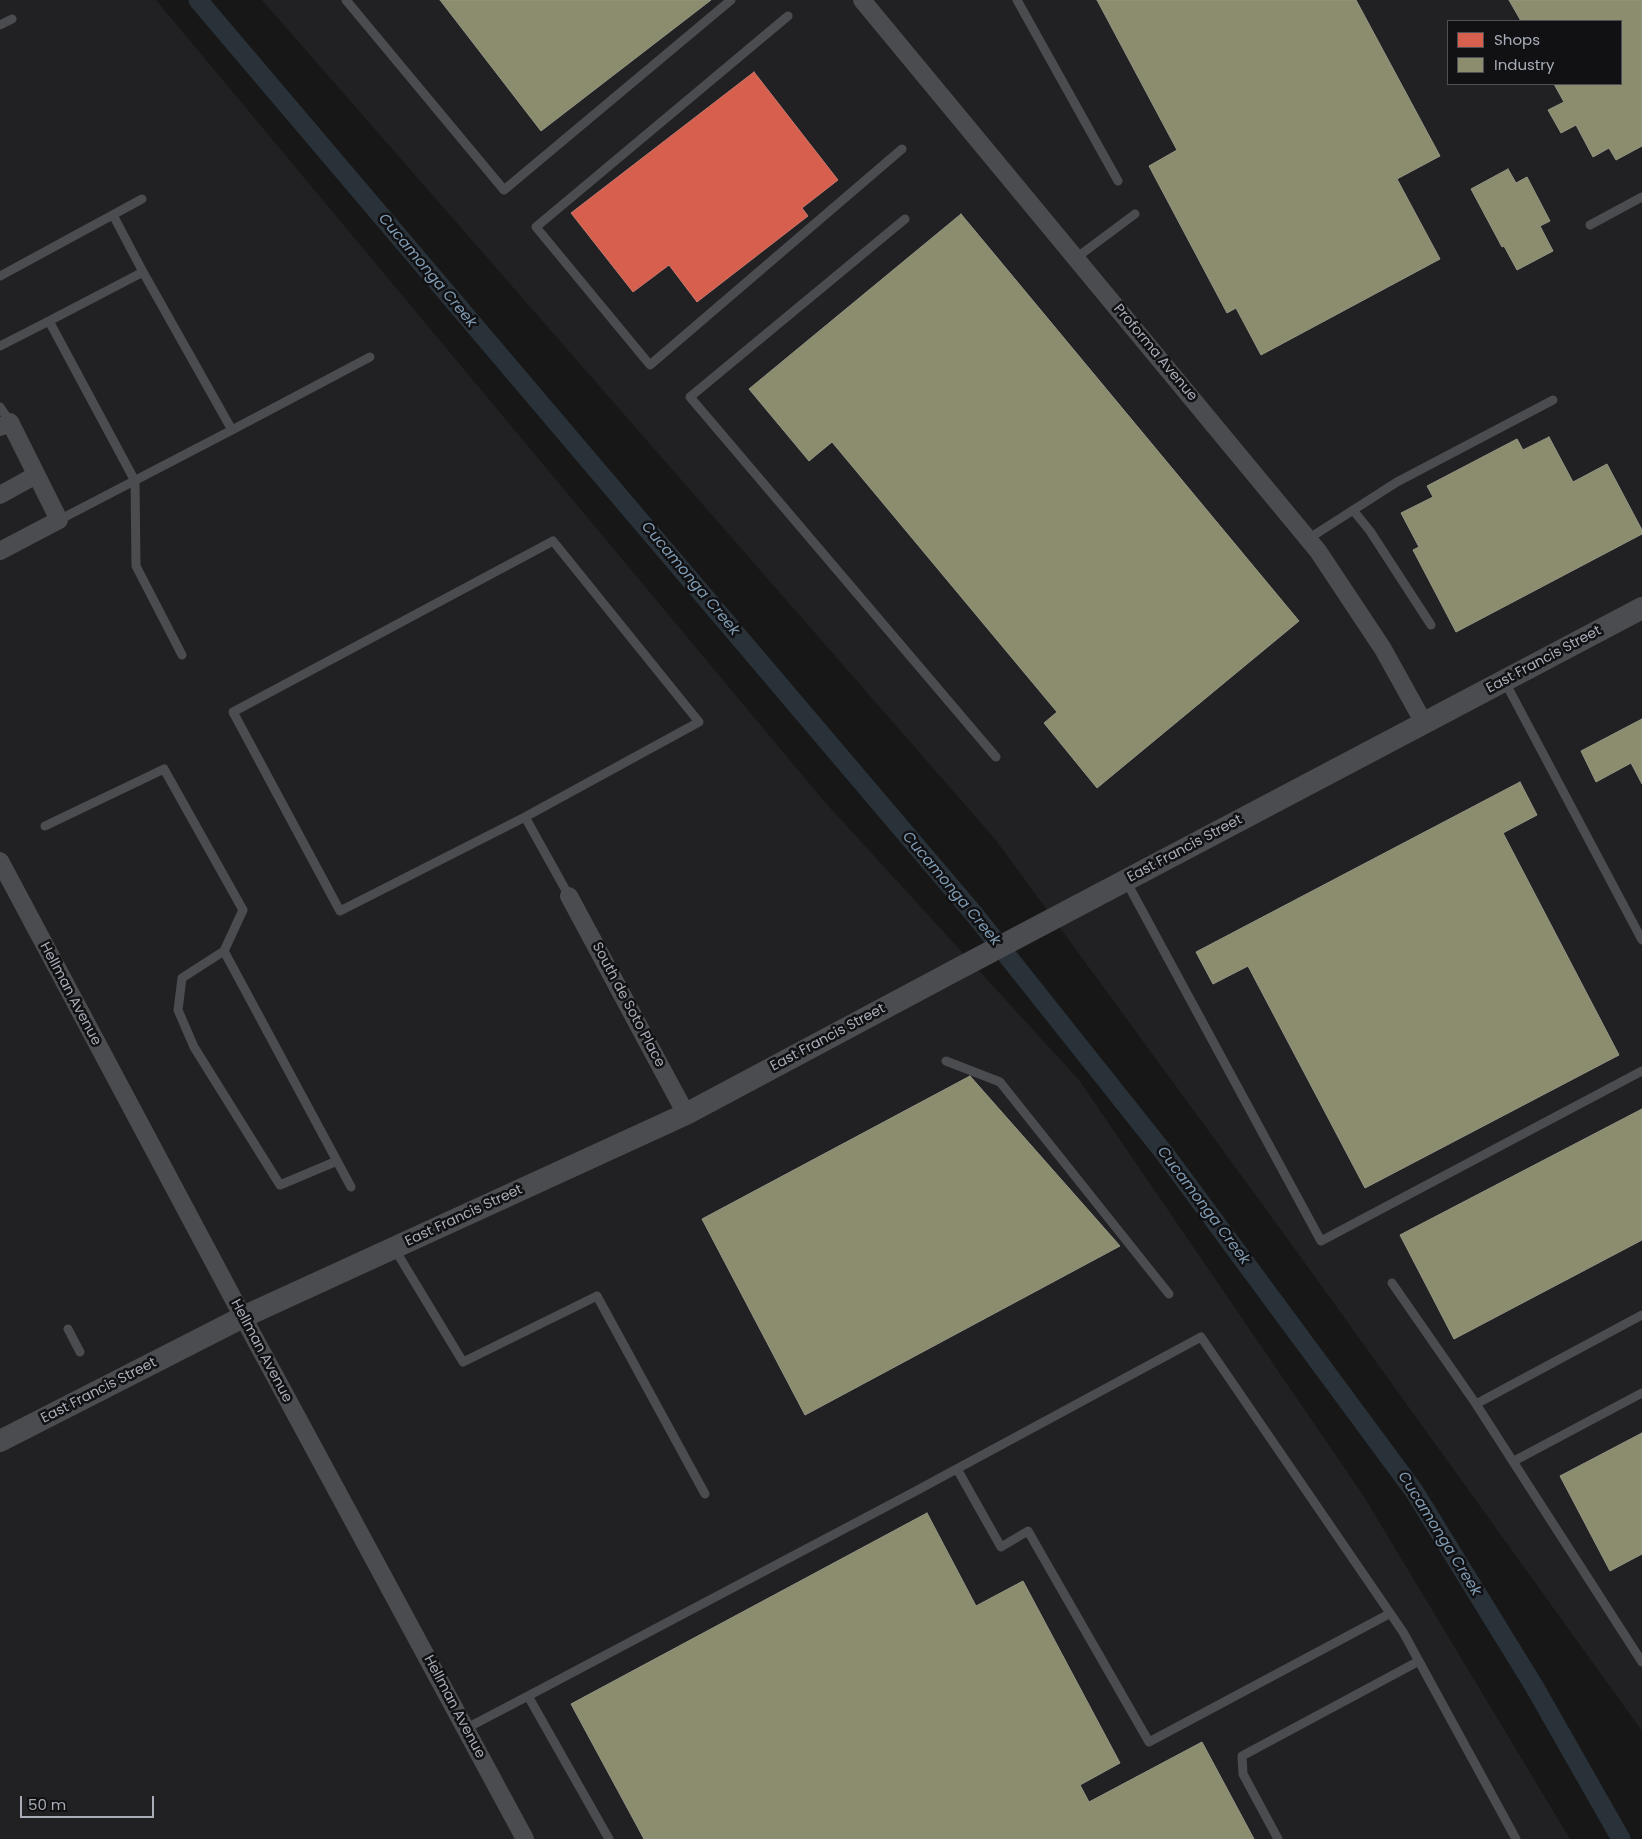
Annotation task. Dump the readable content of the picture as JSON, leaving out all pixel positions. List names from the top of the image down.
{
  "streets": {
    "street": [
      "Proforma Avenue",
      "East Francis Street",
      "Hellman Avenue",
      "South de Soto Place"
    ]
  },
  "crossings": [
    ["Proforma Avenue", "East Francis Street"],
    ["East Francis Street", "Hellman Avenue"],
    ["East Francis Street", "South de Soto Place"]
  ],
  "water": ["Cucamonga Creek"],
  "legend": ["Shops", "Industry"],
  "scale_bar": "50 m"
}
